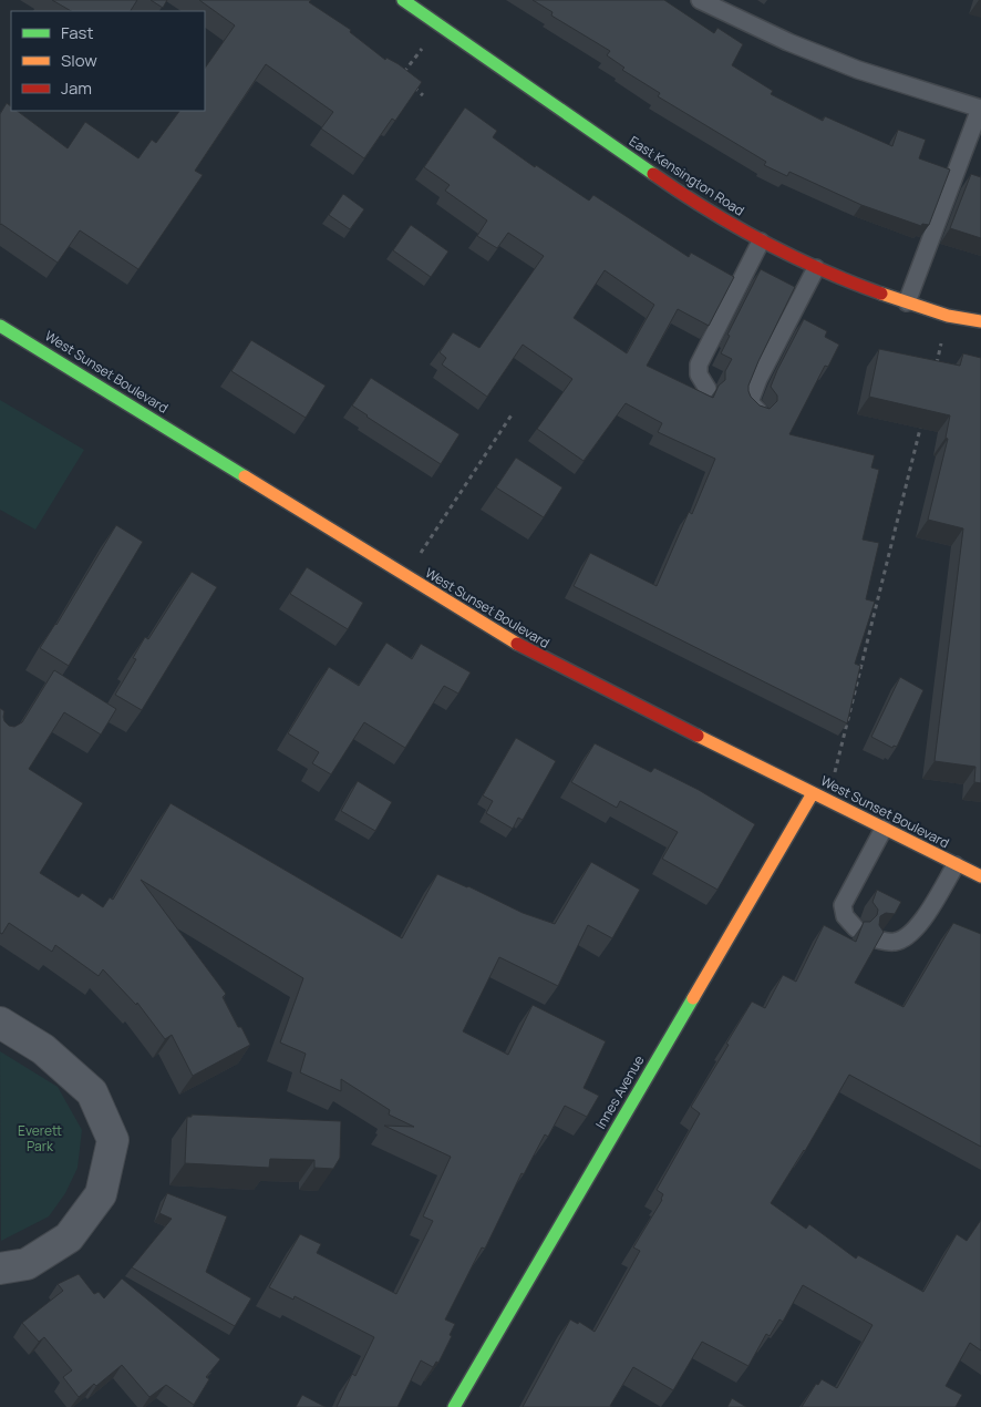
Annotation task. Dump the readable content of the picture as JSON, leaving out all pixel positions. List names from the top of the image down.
{
  "streets": {
    "street": ["East Kensington Road", "West Sunset Boulevard", "Innes Avenue"]
  },
  "crossings": [
    ["West Sunset Boulevard", "Innes Avenue"]
  ],
  "parks": ["Everett Park"],
  "legend": ["Fast", "Slow", "Jam"]
}
